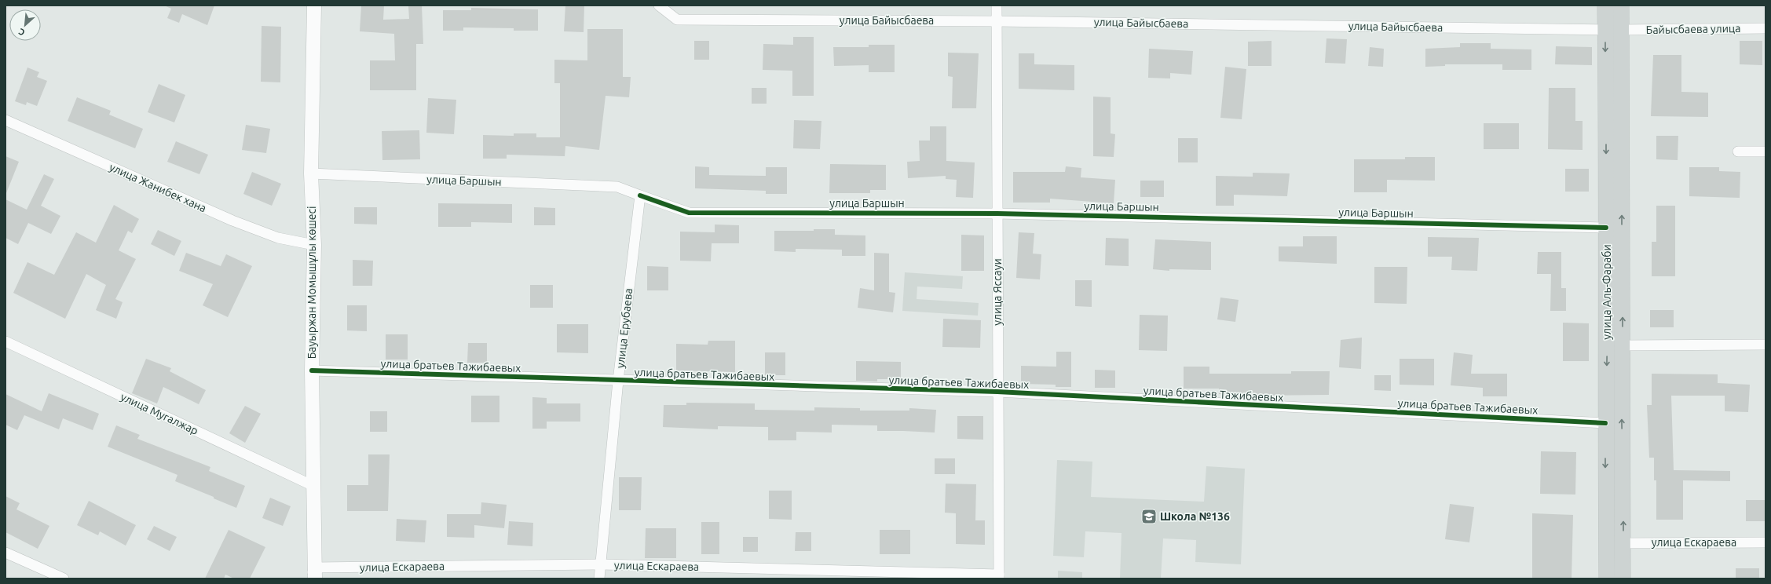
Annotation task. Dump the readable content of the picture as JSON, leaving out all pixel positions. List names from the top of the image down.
{
  "streets": {
    "main road": ["улица Аль-Фараби"],
    "street": [
      "улица Байысбаева",
      "Байысбаева улица",
      "улица Баршын",
      "улица Жанибек хана",
      "Бауыржан Момышұлы көшесі",
      "улица Яссауи",
      "улица Ерубаева",
      "улица братьев Тажибаевых",
      "улица Мугалжар",
      "улица Ескараева"
    ]
  },
  "crossings": [
    ["улица Байысбаева", "улица Яссауи"],
    ["улица Байысбаева", "улица Аль-Фараби"],
    ["Байысбаева улица", "улица Аль-Фараби"],
    ["улица Баршын", "Бауыржан Момышұлы көшесі"],
    ["улица Баршын", "улица Яссауи"],
    ["улица Баршын", "улица Аль-Фараби"],
    ["улица Баршын", "улица Ерубаева"],
    ["улица Жанибек хана", "Бауыржан Момышұлы көшесі"],
    ["Бауыржан Момышұлы көшесі", "улица братьев Тажибаевых"],
    ["Бауыржан Момышұлы көшесі", "улица Мугалжар"],
    ["Бауыржан Момышұлы көшесі", "улица Ескараева"],
    ["улица Яссауи", "улица братьев Тажибаевых"],
    ["улица Яссауи", "улица Ескараева"],
    ["улица Аль-Фараби", "улица братьев Тажибаевых"],
    ["улица Аль-Фараби", "улица Ескараева"],
    ["улица Ерубаева", "улица братьев Тажибаевых"],
    ["улица Ерубаева", "улица Ескараева"]
  ],
  "places": {
    "school or university": ["Школа №136"]
  },
  "north": "bottom left"
}
